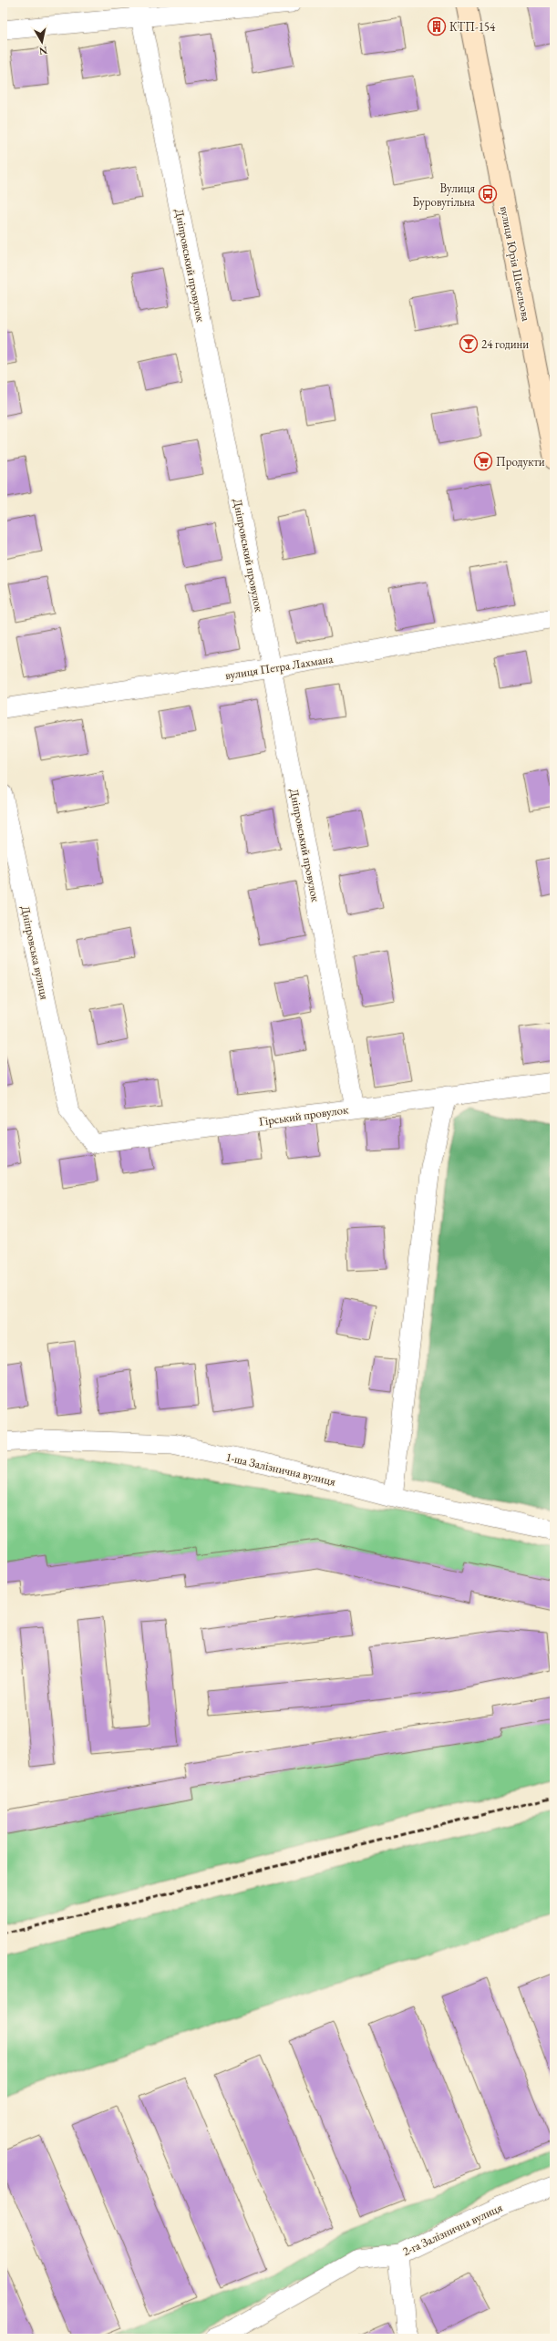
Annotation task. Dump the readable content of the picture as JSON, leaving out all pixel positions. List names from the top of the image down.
{
  "streets": {
    "street": [
      "вулиця Юрія Шевельова",
      "Дніпровський провулок",
      "вулиця Петра Лахмана",
      "Дніпровська вулиця",
      "Гірський провулок",
      "1-ша Залізнична вулиця",
      "2-га Залізнична вулиця"
    ]
  },
  "crossings": [
    ["Дніпровський провулок", "вулиця Петра Лахмана"],
    ["Дніпровський провулок", "Гірський провулок"],
    ["Дніпровська вулиця", "Гірський провулок"]
  ],
  "places": {
    "building": ["КТП-154"],
    "bus stop": ["Вулиця Буровугільна"],
    "bar": ["24 години"],
    "supermarket": ["Продукти"]
  },
  "north": "bottom"
}
